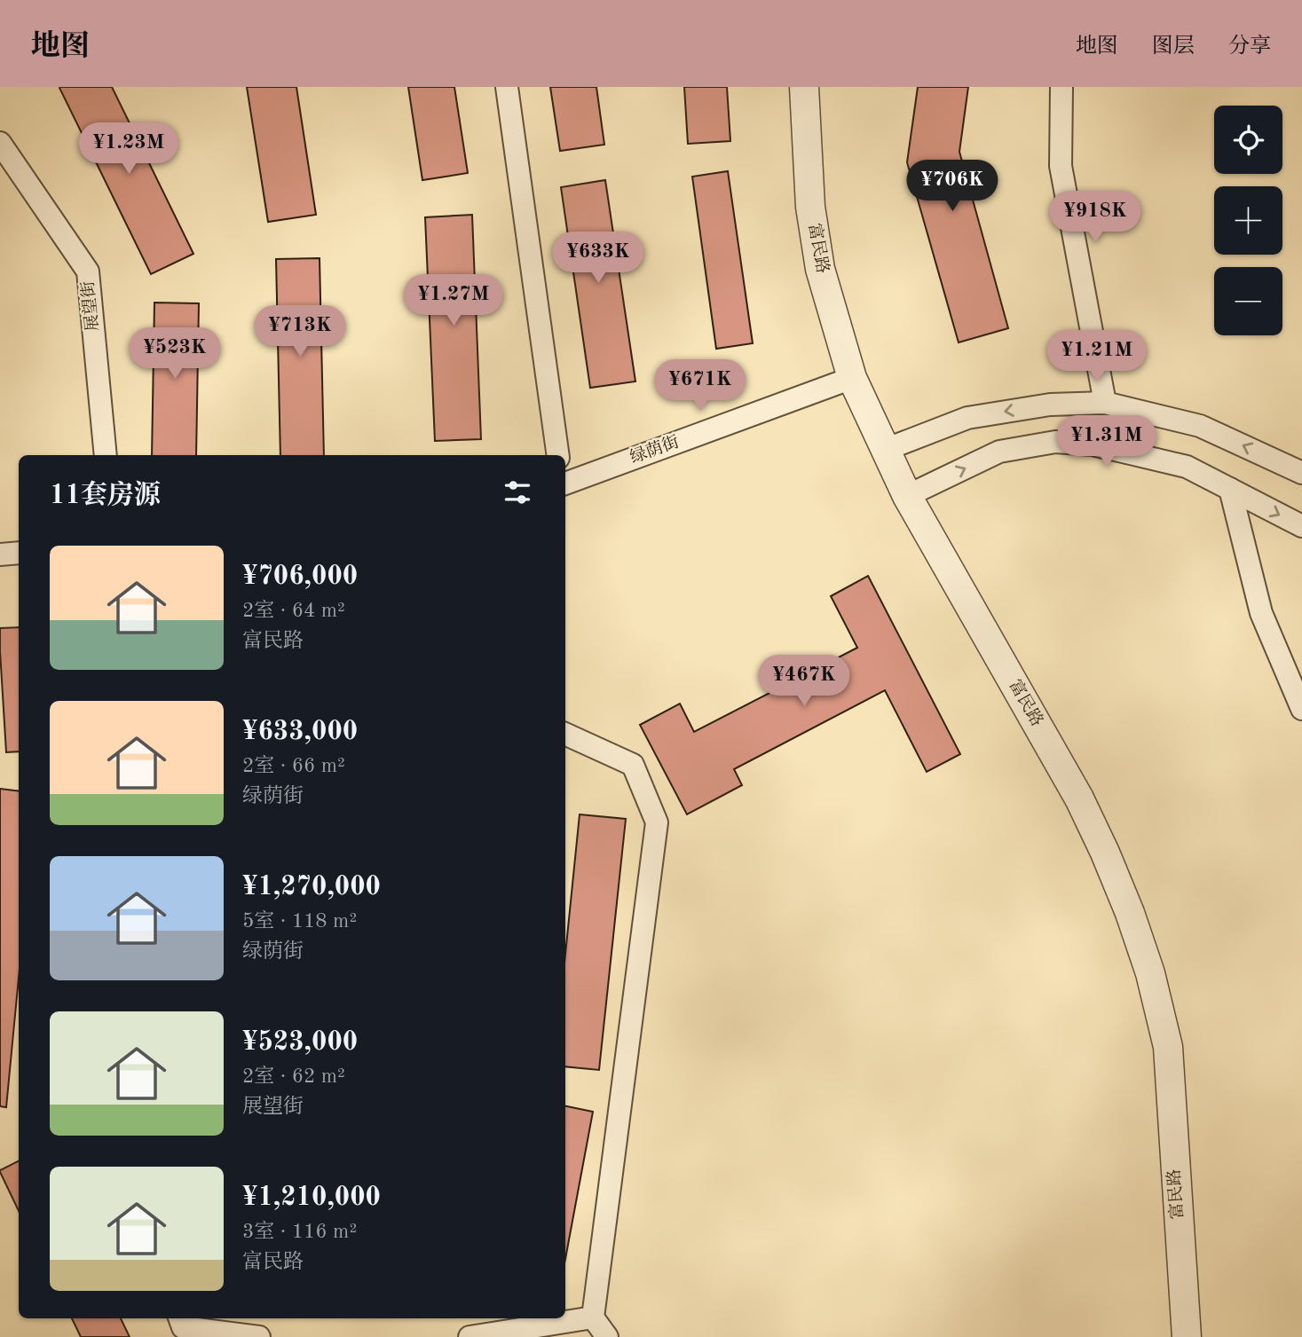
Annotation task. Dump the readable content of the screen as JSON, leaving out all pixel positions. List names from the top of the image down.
{
  "streets": {
    "street": ["富民路", "展望街", "绿荫街"]
  },
  "crossings": [
    ["富民路", "绿荫街"]
  ],
  "page": {
    "header": "地图",
    "nav": ["地图", "图层", "分享"],
    "map_buttons": ["+", "−"],
    "price": [
      "¥1.23M",
      "¥706K",
      "¥918K",
      "¥633K",
      "¥1.27M",
      "¥713K",
      "¥523K",
      "¥1.21M",
      "¥671K",
      "¥1.31M",
      "¥467K"
    ],
    "heading": "11套房源",
    "list": [
      {
        "name": "¥706,000",
        "note": "2室 · 64 m² · 富民路"
      },
      {
        "name": "¥633,000",
        "note": "2室 · 66 m² · 绿荫街"
      },
      {
        "name": "¥1,270,000",
        "note": "5室 · 118 m² · 绿荫街"
      },
      {
        "name": "¥523,000",
        "note": "2室 · 62 m² · 展望街"
      },
      {
        "name": "¥1,210,000",
        "note": "3室 · 116 m² · 富民路"
      }
    ]
  }
}
